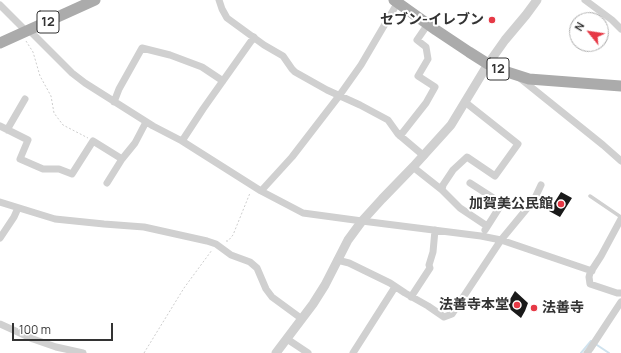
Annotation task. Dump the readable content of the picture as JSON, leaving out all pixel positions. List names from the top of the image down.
{
  "streets": {
    "main road": ["12"]
  },
  "places": [
    "セブン-イレブン",
    "加賀美公民館",
    "法善寺本堂",
    "法善寺"
  ],
  "scale_bar": "100 m",
  "north": "top left"
}
